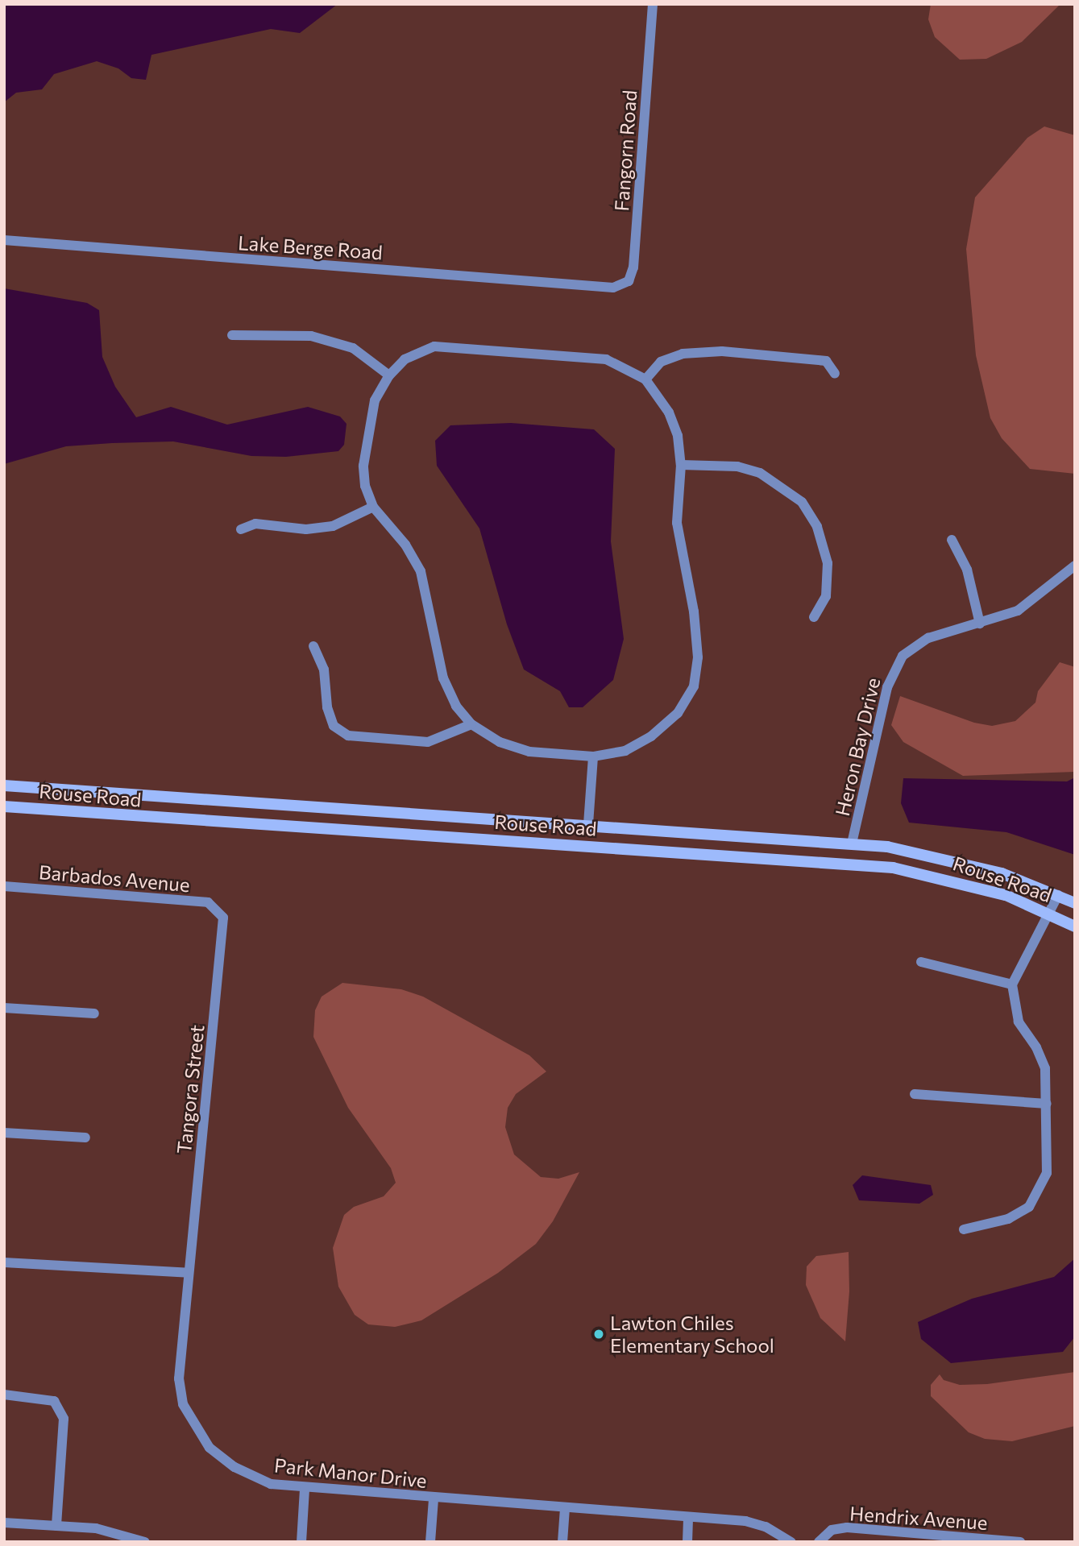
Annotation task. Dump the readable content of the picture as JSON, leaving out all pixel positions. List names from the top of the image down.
{
  "streets": {
    "street": [
      "Fangorn Road",
      "Lake Berge Road",
      "Heron Bay Drive",
      "Rouse Road",
      "Barbados Avenue",
      "Tangora Street",
      "Park Manor Drive",
      "Hendrix Avenue"
    ]
  },
  "crossings": [
    ["Fangorn Road", "Lake Berge Road"],
    ["Heron Bay Drive", "Rouse Road"],
    ["Barbados Avenue", "Tangora Street"],
    ["Tangora Street", "Park Manor Drive"]
  ],
  "places": ["Lawton Chiles Elementary School"]
}
